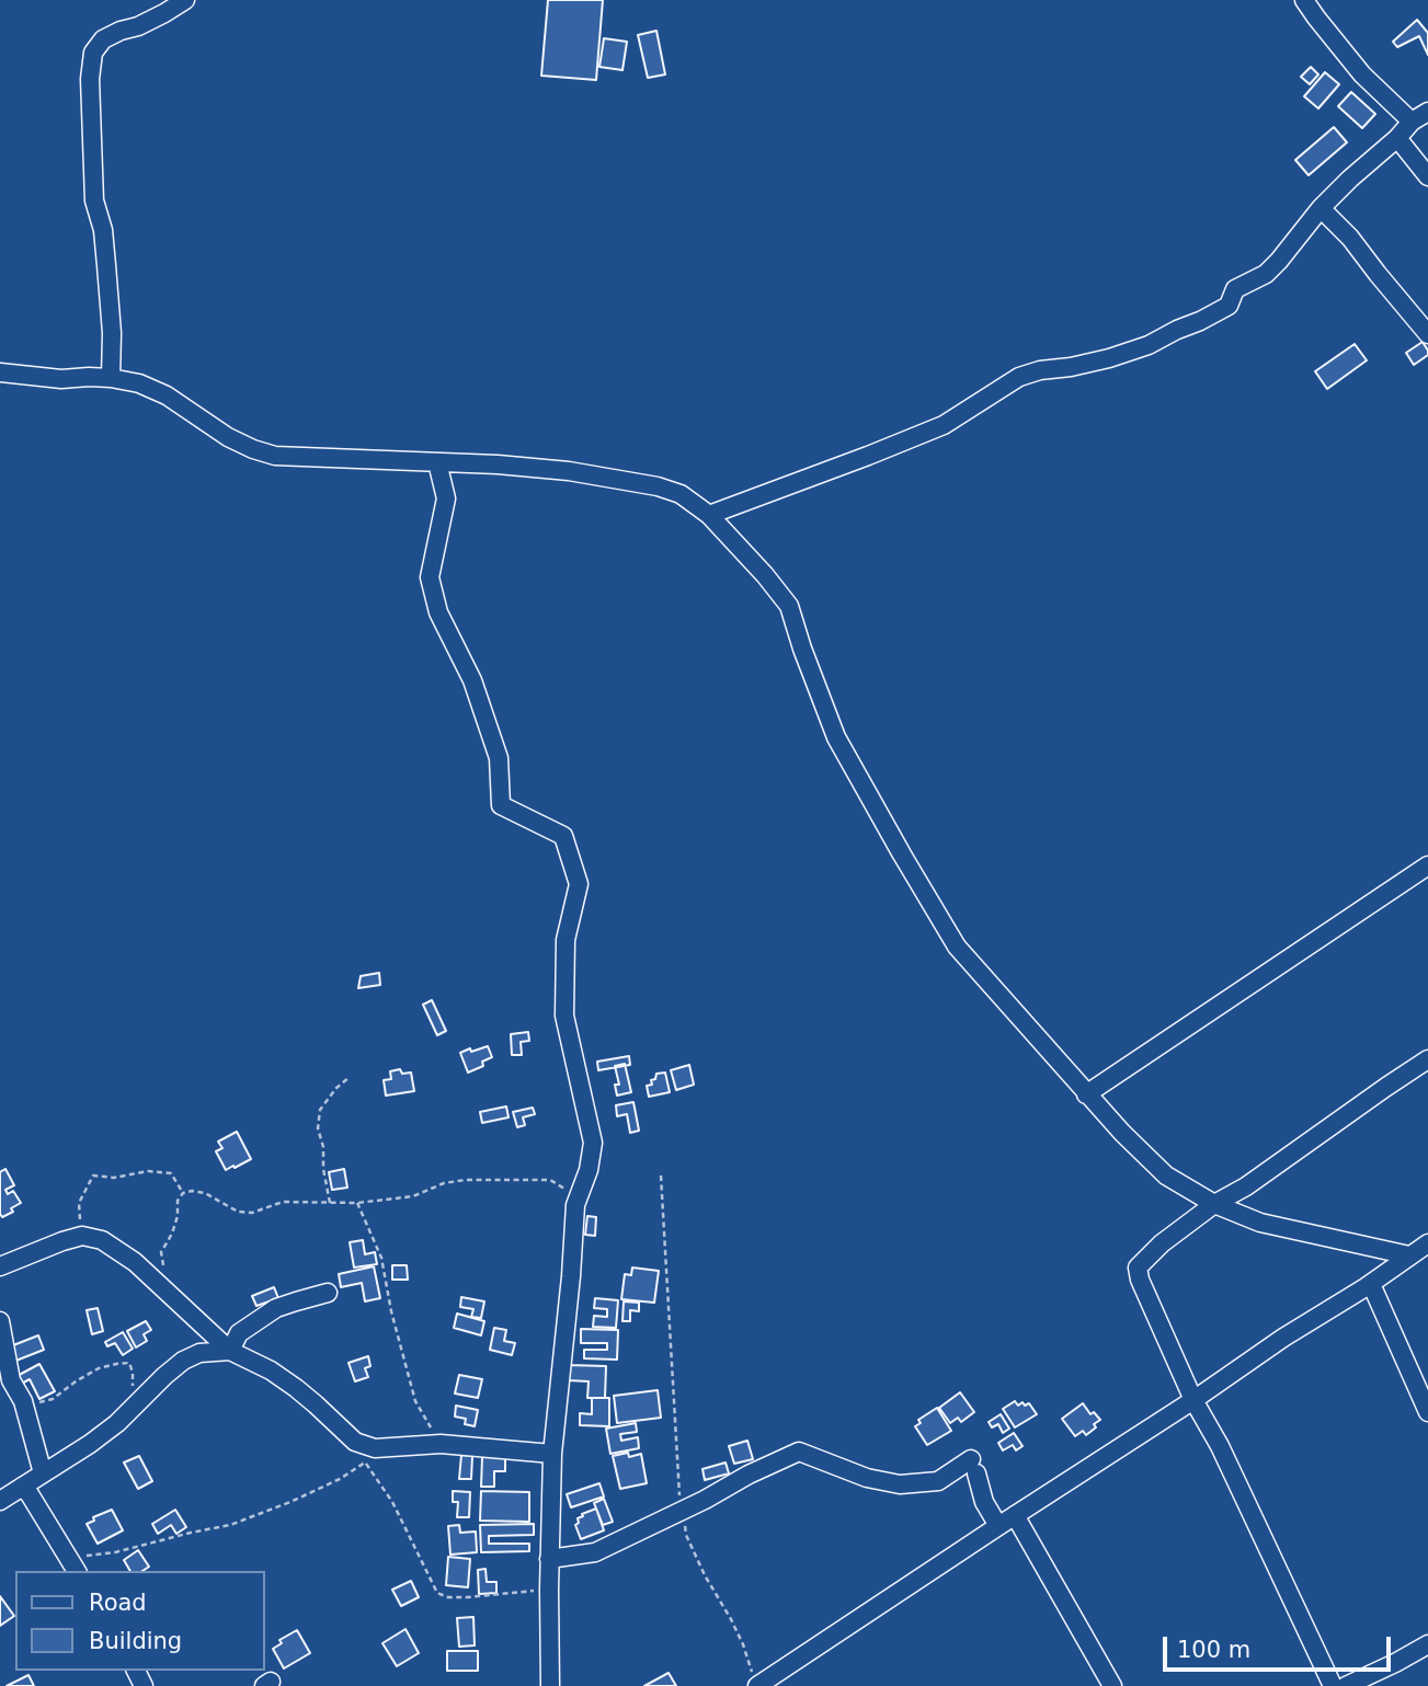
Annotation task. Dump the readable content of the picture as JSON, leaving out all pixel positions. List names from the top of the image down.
{
  "legend": ["Road", "Building"],
  "scale_bar": "100 m"
}
